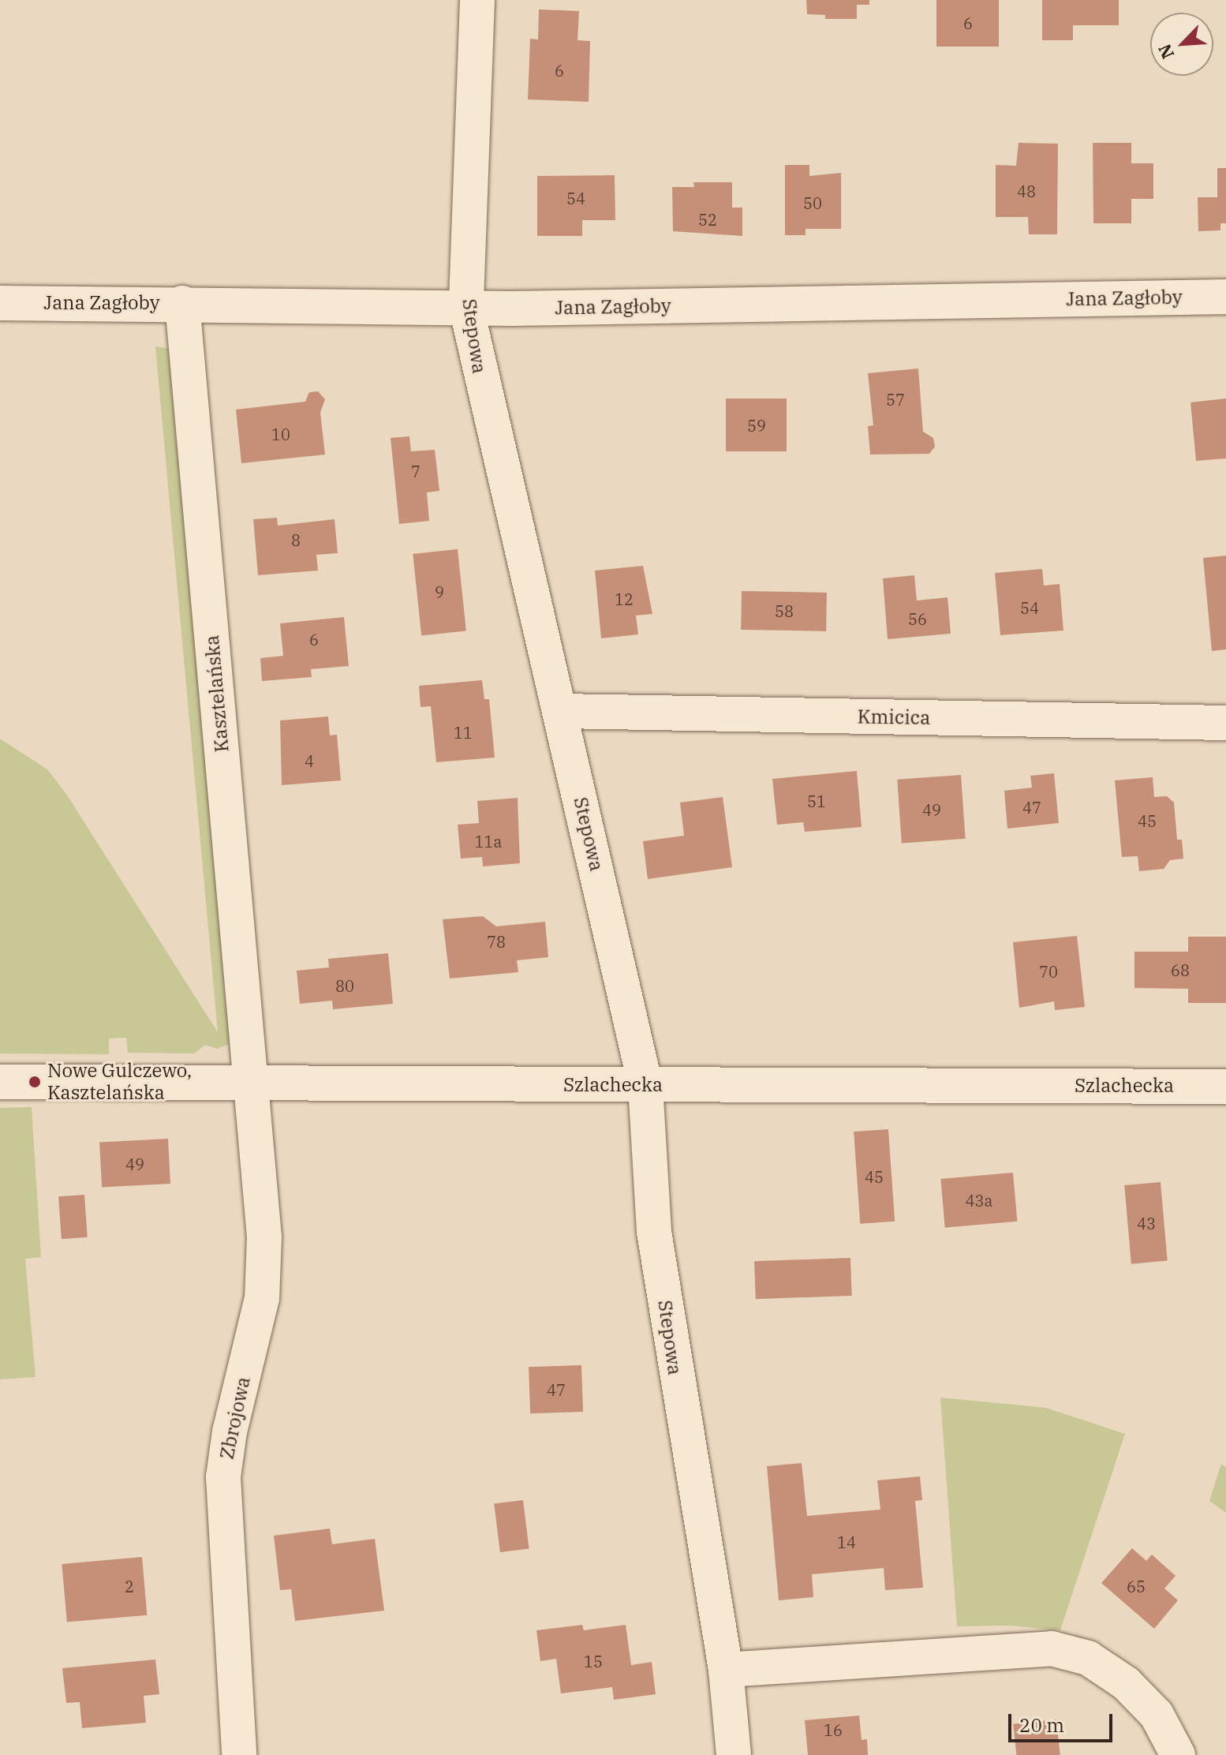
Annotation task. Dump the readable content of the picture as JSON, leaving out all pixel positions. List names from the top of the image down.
{
  "streets": {
    "street": [
      "Jana Zagłoby",
      "Stepowa",
      "Kasztelańska",
      "Kmicica",
      "Szlachecka",
      "Zbrojowa"
    ]
  },
  "crossings": [
    ["Jana Zagłoby", "Stepowa"],
    ["Jana Zagłoby", "Kasztelańska"],
    ["Stepowa", "Kmicica"],
    ["Stepowa", "Szlachecka"],
    ["Kasztelańska", "Szlachecka"],
    ["Kasztelańska", "Zbrojowa"],
    ["Szlachecka", "Zbrojowa"]
  ],
  "places": ["Nowe Gulczewo, Kasztelańska"],
  "house_numbers": [
    "6",
    "6",
    "48",
    "54",
    "50",
    "52",
    "57",
    "59",
    "10",
    "7",
    "8",
    "9",
    "12",
    "54",
    "58",
    "56",
    "6",
    "11",
    "4",
    "51",
    "47",
    "49",
    "45",
    "11a",
    "78",
    "68",
    "70",
    "80",
    "49",
    "45",
    "43a",
    "43",
    "47",
    "14",
    "2",
    "65",
    "15",
    "16"
  ],
  "scale_bar": "20 m",
  "north": "bottom left"
}
